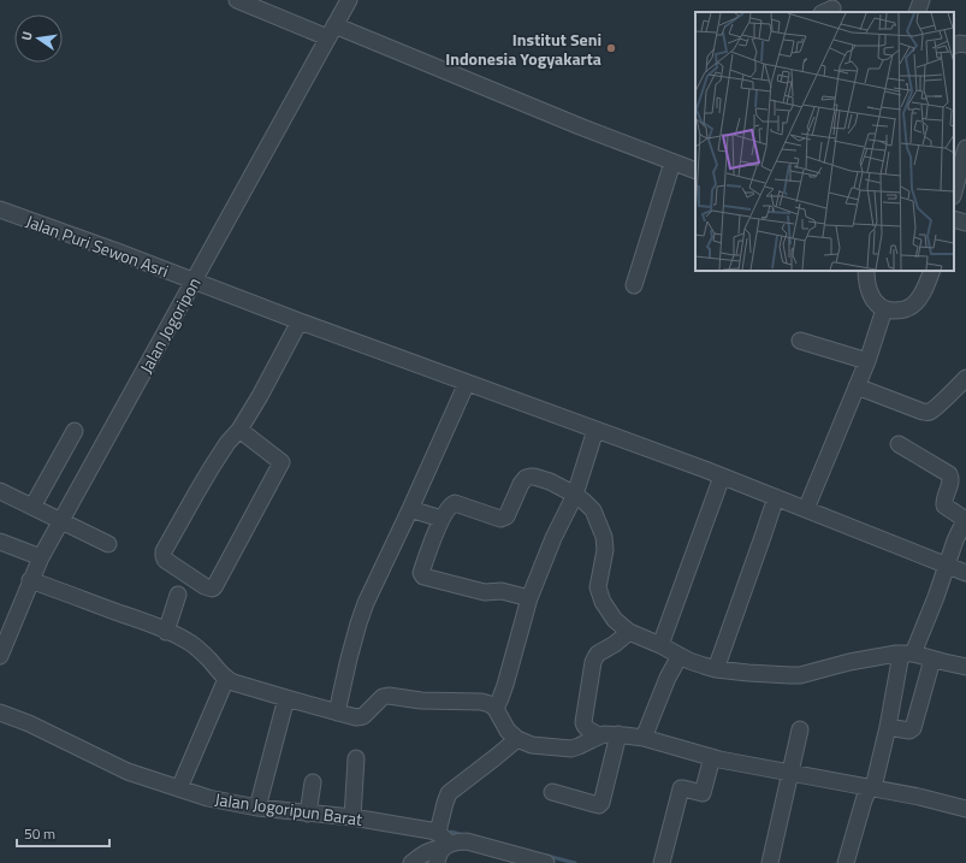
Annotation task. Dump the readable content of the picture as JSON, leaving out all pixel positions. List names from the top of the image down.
{
  "streets": {
    "street": ["Jalan Puri Sewon Asri", "Jalan Jogoripon", "Jalan Jogoripun Barat"]
  },
  "crossings": [
    ["Jalan Puri Sewon Asri", "Jalan Jogoripon"]
  ],
  "places": ["Institut Seni Indonesia Yogyakarta"],
  "scale_bar": "50 m",
  "north": "left"
}
